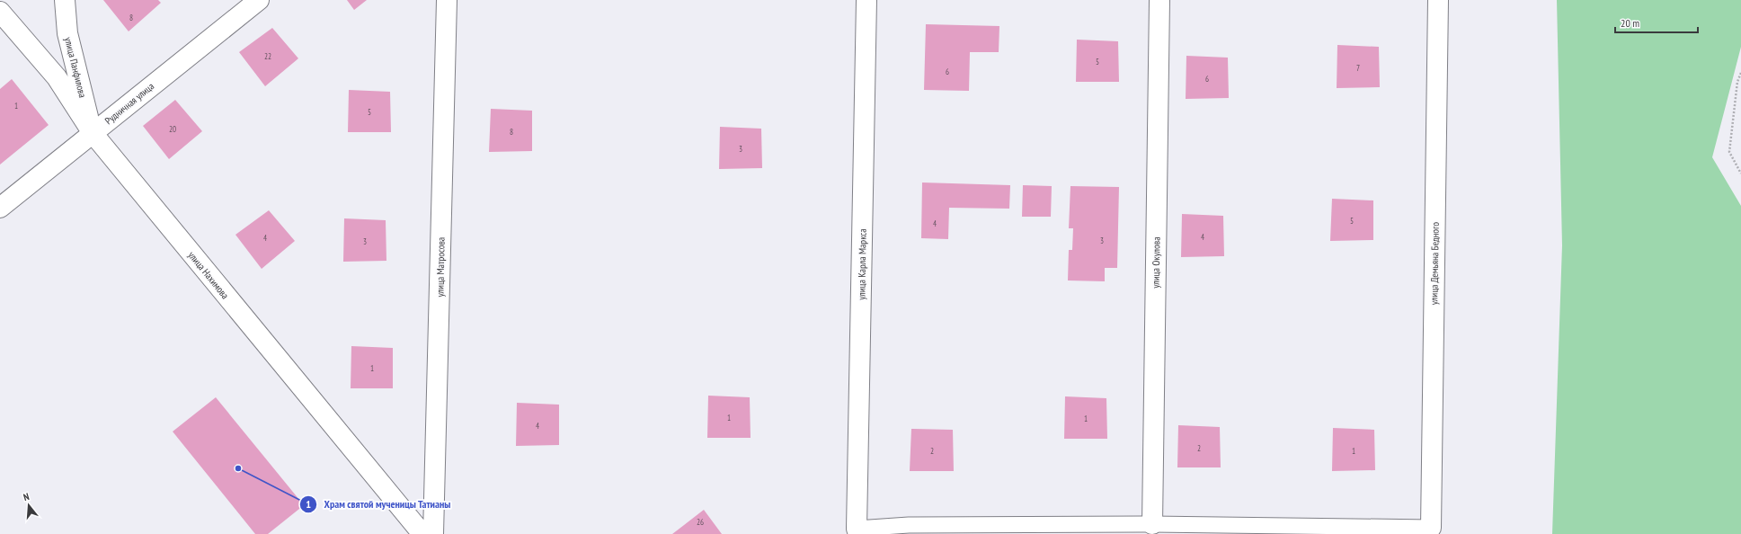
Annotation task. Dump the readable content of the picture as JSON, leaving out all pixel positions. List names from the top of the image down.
{
  "streets": {
    "street": [
      "улица Панфилова",
      "Рудничная улица",
      "улица Окулова",
      "улица Демьяна Бедного",
      "улица Карла Маркса",
      "улица Матросова",
      "улица Нахимова"
    ]
  },
  "crossings": [
    ["улица Панфилова", "Рудничная улица"],
    ["улица Панфилова", "улица Нахимова"],
    ["Рудничная улица", "улица Нахимова"]
  ],
  "places": ["Храм святой мученицы Татианы"],
  "house_numbers": [
    "8",
    "22",
    "5",
    "7",
    "6",
    "6",
    "1",
    "5",
    "20",
    "8",
    "3",
    "5",
    "4",
    "4",
    "4",
    "3",
    "3",
    "1",
    "1",
    "1",
    "4",
    "2",
    "2",
    "1",
    "26"
  ],
  "scale_bar": "20 m",
  "north": "top"
}
